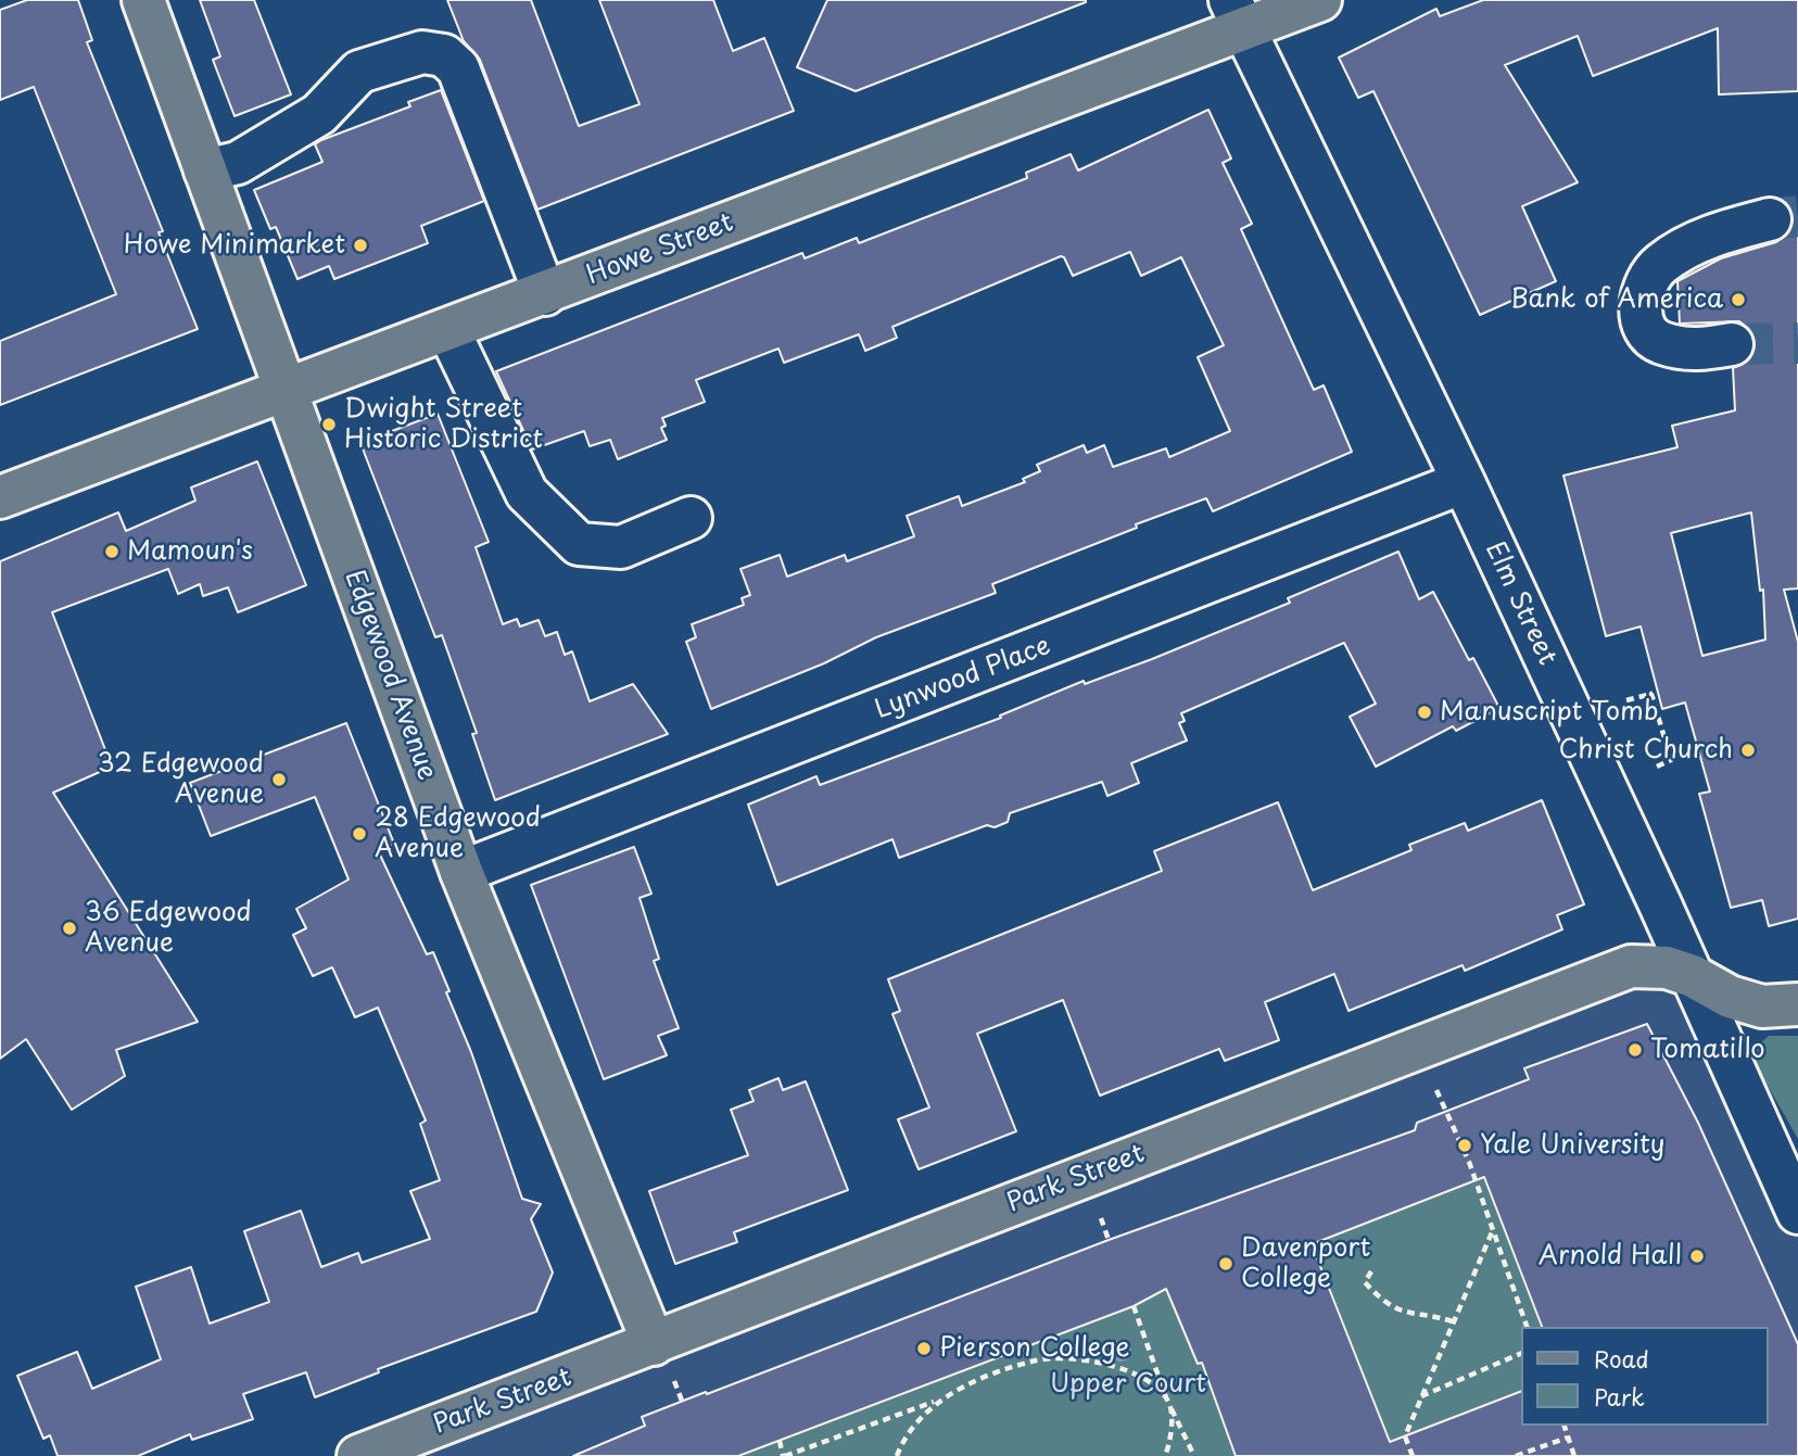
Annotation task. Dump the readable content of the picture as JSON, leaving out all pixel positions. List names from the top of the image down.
{
  "streets": {
    "main road": ["Howe Street", "Edgewood Avenue", "Park Street"],
    "street": ["Elm Street", "Lynwood Place"]
  },
  "crossings": [
    ["Howe Street", "Elm Street"],
    ["Howe Street", "Edgewood Avenue"],
    ["Elm Street", "Lynwood Place"],
    ["Elm Street", "Park Street"],
    ["Edgewood Avenue", "Lynwood Place"],
    ["Edgewood Avenue", "Park Street"]
  ],
  "parks": ["Upper Court"],
  "places": [
    "Howe Minimarket",
    "Bank of America",
    "Dwight Street Historic District",
    "Mamoun's",
    "Manuscript Tomb",
    "Christ Church",
    "32 Edgewood Avenue",
    "28 Edgewood Avenue",
    "36 Edgewood Avenue",
    "Tomatillo",
    "Yale University",
    "Arnold Hall",
    "Davenport College",
    "Pierson College"
  ],
  "legend": ["Road", "Park"]
}
